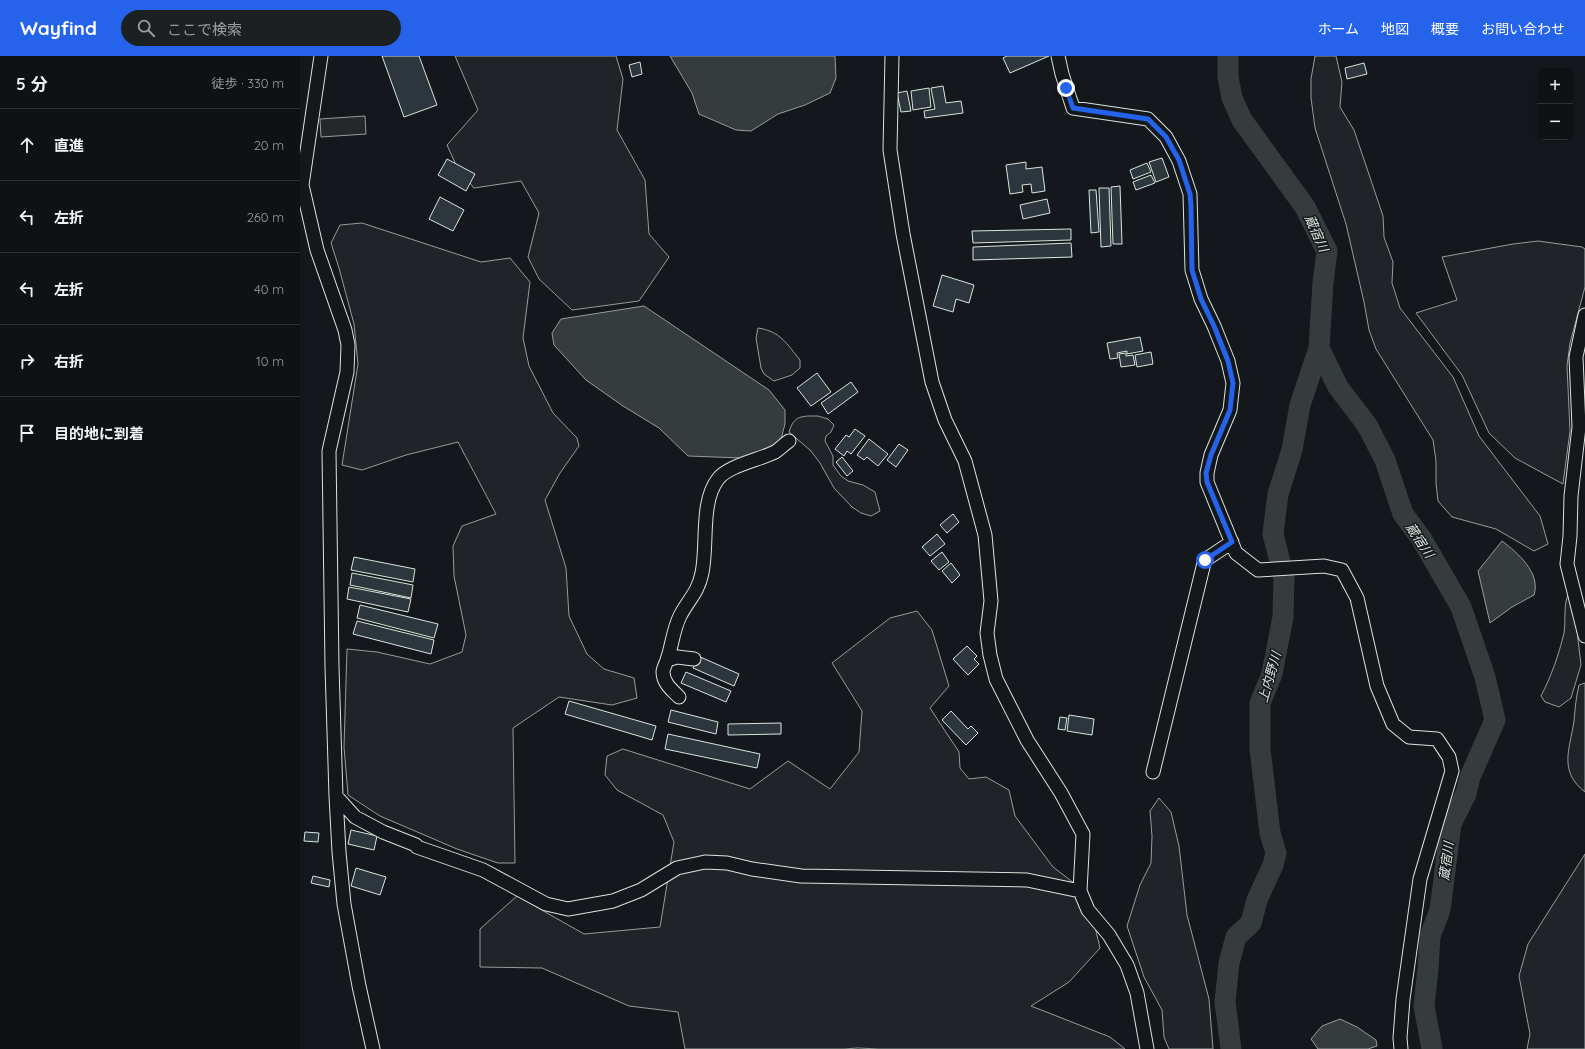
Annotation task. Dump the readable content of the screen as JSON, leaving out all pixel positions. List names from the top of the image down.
{
  "water": ["蔵宿川", "上内野川"],
  "page": {
    "header": "Wayfind",
    "search": "ここで検索",
    "nav": [
      "ホーム",
      "地図",
      "概要",
      "お問い合わせ"
    ],
    "heading": ["5 分", "徒歩 · 330 m"],
    "map_buttons": ["+", "−"],
    "list": [
      ["直進", "20 m"],
      ["左折", "260 m"],
      ["左折", "40 m"],
      ["右折", "10 m"],
      "目的地に到着"
    ]
  }
}
